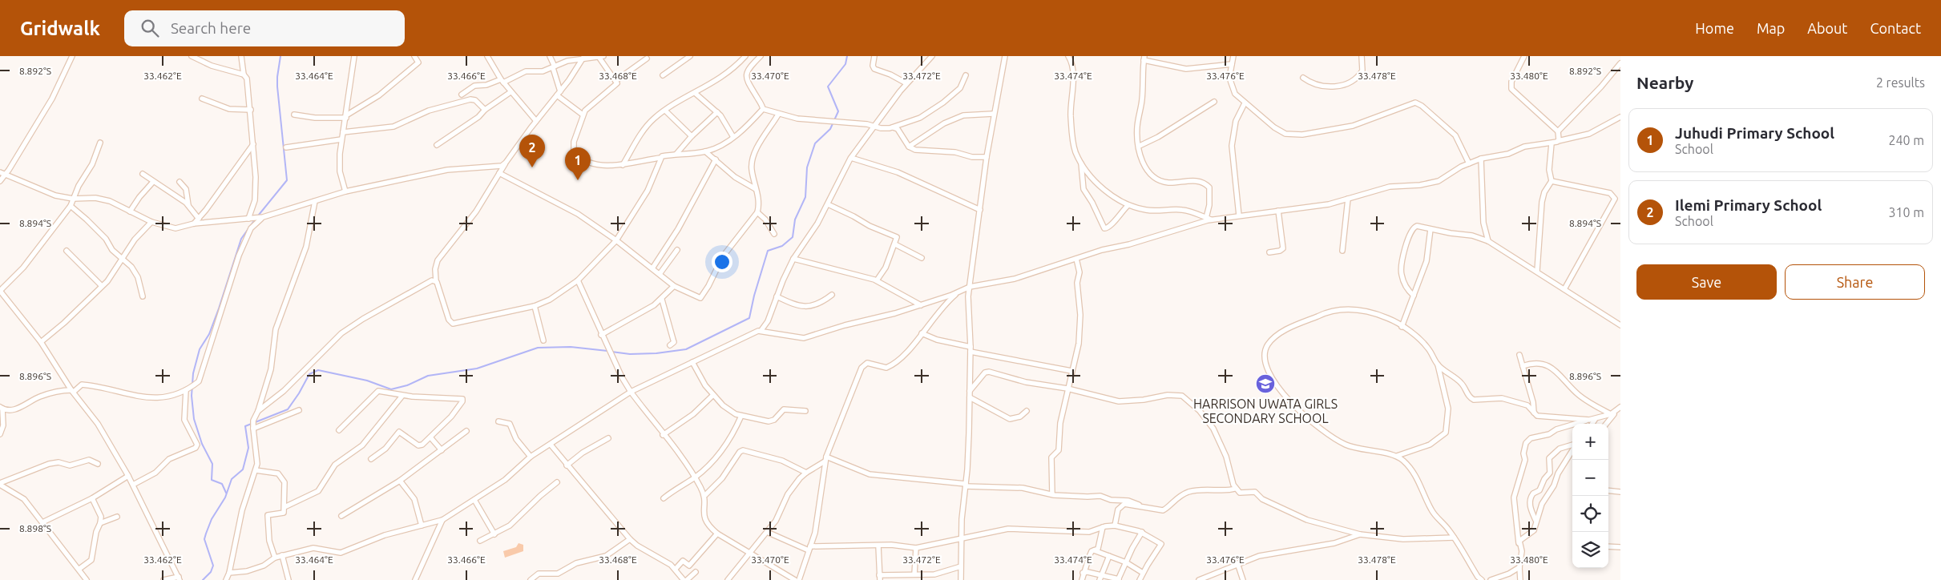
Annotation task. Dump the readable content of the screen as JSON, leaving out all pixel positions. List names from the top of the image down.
{
  "places": {
    "school or university": ["HARRISON UWATA GIRLS SECONDARY SCHOOL"]
  },
  "page": {
    "header": "Gridwalk",
    "search": "Search here",
    "nav": [
      "Home",
      "Map",
      "About",
      "Contact"
    ],
    "heading": ["Nearby", "2 results"],
    "list": [
      {
        "mark": "1",
        "name": "Juhudi Primary School",
        "note": "School",
        "value": "240 m"
      },
      {
        "mark": "2",
        "name": "Ilemi Primary School",
        "note": "School",
        "value": "310 m"
      }
    ],
    "pins": ["2", "1"],
    "buttons": ["Save", "Share"],
    "map_buttons": ["+", "−"]
  },
  "coordinates": [
    "8.892°S",
    "33.462°E",
    "33.464°E",
    "33.466°E",
    "33.468°E",
    "33.470°E",
    "33.472°E",
    "33.474°E",
    "33.476°E",
    "33.478°E",
    "33.480°E",
    "8.894°S",
    "8.896°S",
    "8.898°S"
  ]
}
